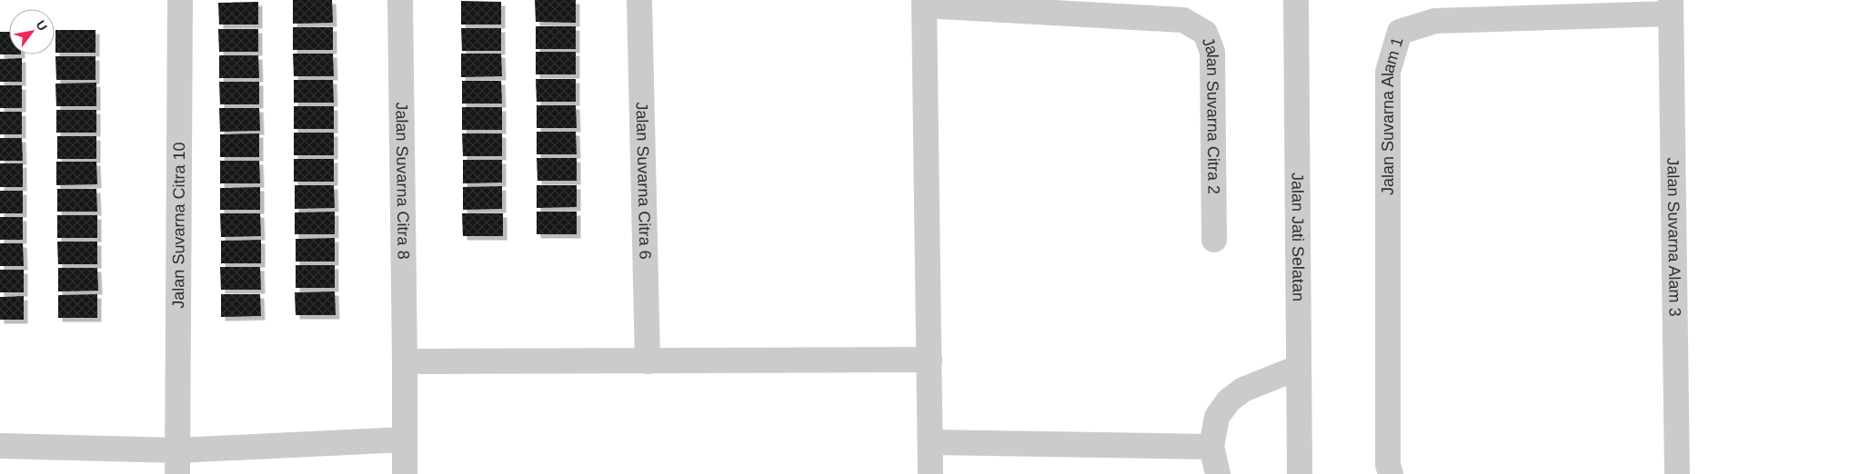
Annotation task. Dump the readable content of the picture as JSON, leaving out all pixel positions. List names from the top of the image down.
{
  "streets": {
    "street": [
      "Jalan Suvarna Citra 2",
      "Jalan Suvarna Alam 1",
      "Jalan Suvarna Citra 8",
      "Jalan Suvarna Citra 6",
      "Jalan Suvarna Citra 10",
      "Jalan Jati Selatan",
      "Jalan Suvarna Alam 3"
    ]
  },
  "crossings": [
    ["Jalan Suvarna Alam 1", "Jalan Suvarna Alam 3"]
  ],
  "north": "top right"
}
